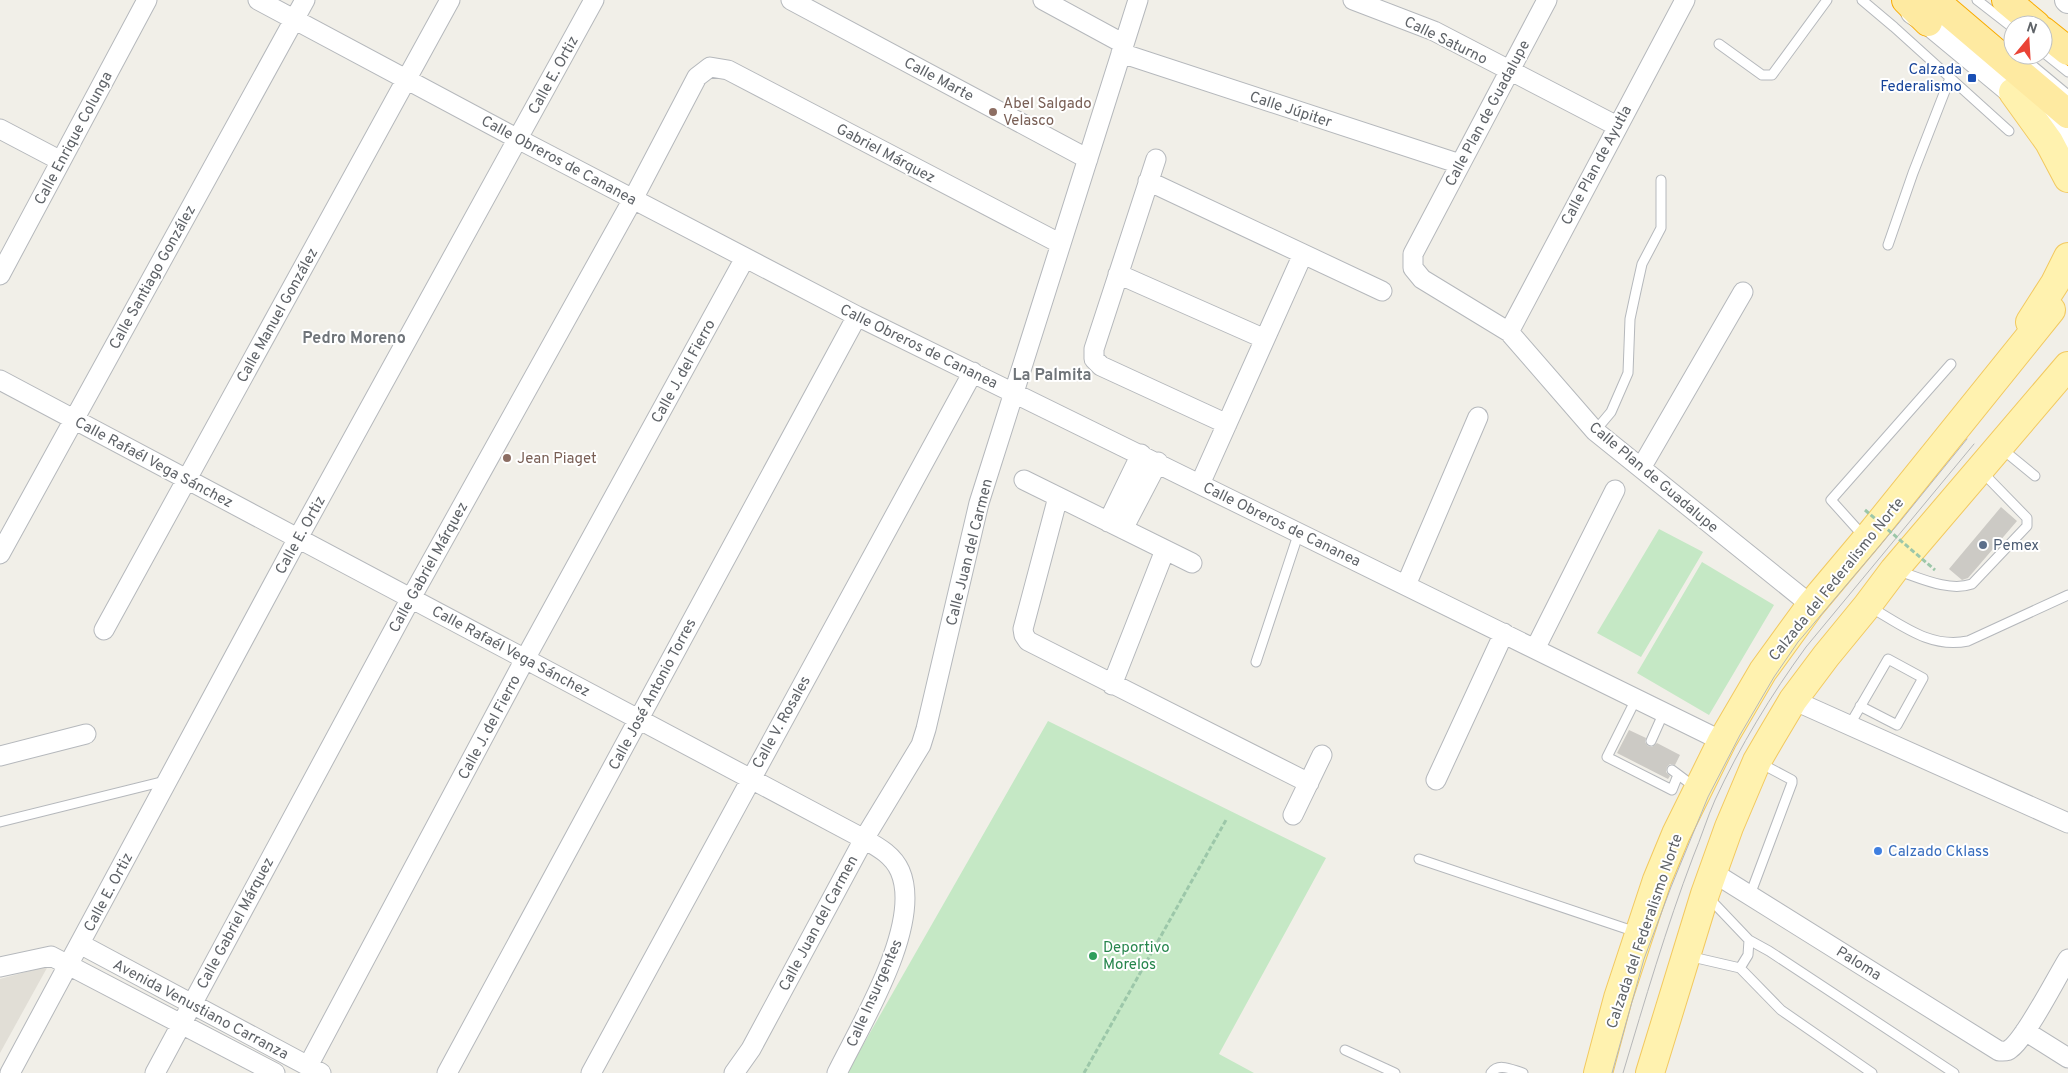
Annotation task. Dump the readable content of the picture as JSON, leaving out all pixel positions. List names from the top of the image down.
{
  "streets": {
    "main road": ["Calzada del Federalismo Norte"],
    "street": [
      "Calle Saturno",
      "Calle E. Ortiz",
      "Calle Marte",
      "Calle Júpiter",
      "Calle Plan de Guadalupe",
      "Calle Enrique Colunga",
      "Gabriel Márquez",
      "Calle Obreros de Cananea",
      "Calle Plan de Ayutla",
      "Calle Santiago González",
      "Calle Manuel González",
      "Calle J. del Fierro",
      "Calle Rafaél Vega Sánchez",
      "Calle Juan del Carmen",
      "Calle Gabriel Márquez",
      "Calle José Antonio Torres",
      "Calle V. Rosales",
      "Paloma",
      "Calle Insurgentes",
      "Avenida Venustiano Carranza"
    ]
  },
  "crossings": [
    ["Calle Saturno", "Calle Plan de Guadalupe"],
    ["Calle Saturno", "Calle Plan de Ayutla"],
    ["Calle E. Ortiz", "Calle Obreros de Cananea"],
    ["Calle E. Ortiz", "Calle Rafaél Vega Sánchez"],
    ["Calle E. Ortiz", "Avenida Venustiano Carranza"],
    ["Calle Marte", "Calle Juan del Carmen"],
    ["Calle Júpiter", "Calle Plan de Guadalupe"],
    ["Calle Júpiter", "Calle Juan del Carmen"],
    ["Calle Plan de Guadalupe", "Calle Plan de Ayutla"],
    ["Calle Plan de Guadalupe", "Calzada del Federalismo Norte"],
    ["Gabriel Márquez", "Calle Juan del Carmen"],
    ["Gabriel Márquez", "Calle Gabriel Márquez"],
    ["Calle Obreros de Cananea", "Calle Santiago González"],
    ["Calle Obreros de Cananea", "Calle Manuel González"],
    ["Calle Obreros de Cananea", "Calle J. del Fierro"],
    ["Calle Obreros de Cananea", "Calle Juan del Carmen"],
    ["Calle Obreros de Cananea", "Calle Gabriel Márquez"],
    ["Calle Obreros de Cananea", "Calzada del Federalismo Norte"],
    ["Calle Obreros de Cananea", "Calle José Antonio Torres"],
    ["Calle Obreros de Cananea", "Calle V. Rosales"],
    ["Calle Santiago González", "Calle Rafaél Vega Sánchez"],
    ["Calle Manuel González", "Calle Rafaél Vega Sánchez"],
    ["Calle J. del Fierro", "Calle Rafaél Vega Sánchez"],
    ["Calle J. del Fierro", "Avenida Venustiano Carranza"],
    ["Calle Rafaél Vega Sánchez", "Calle Juan del Carmen"],
    ["Calle Rafaél Vega Sánchez", "Calle Gabriel Márquez"],
    ["Calle Rafaél Vega Sánchez", "Calle José Antonio Torres"],
    ["Calle Rafaél Vega Sánchez", "Calle V. Rosales"],
    ["Calle Rafaél Vega Sánchez", "Calle Insurgentes"],
    ["Calle Juan del Carmen", "Calle Insurgentes"],
    ["Calle Gabriel Márquez", "Avenida Venustiano Carranza"]
  ],
  "districts": ["Pedro Moreno", "La Palmita"],
  "places": {
    "transit": ["Calzada Federalismo"],
    "other": [
      "Abel Salgado Velasco",
      "Jean Piaget",
      "Pemex",
      "Calzado Cklass",
      "Deportivo Morelos"
    ]
  },
  "north": "top"
}
